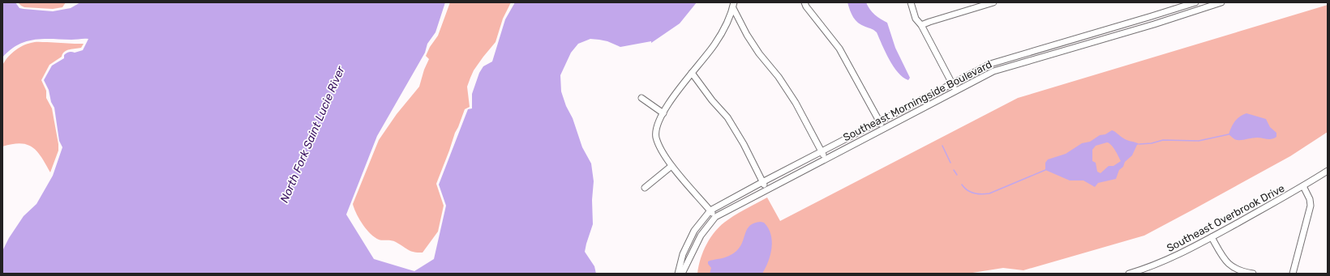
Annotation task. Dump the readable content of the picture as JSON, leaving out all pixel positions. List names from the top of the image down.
{
  "streets": {
    "street": ["Southeast Morningside Boulevard", "Southeast Overbrook Drive"]
  },
  "water": ["North Fork Saint Lucie River"]
}
